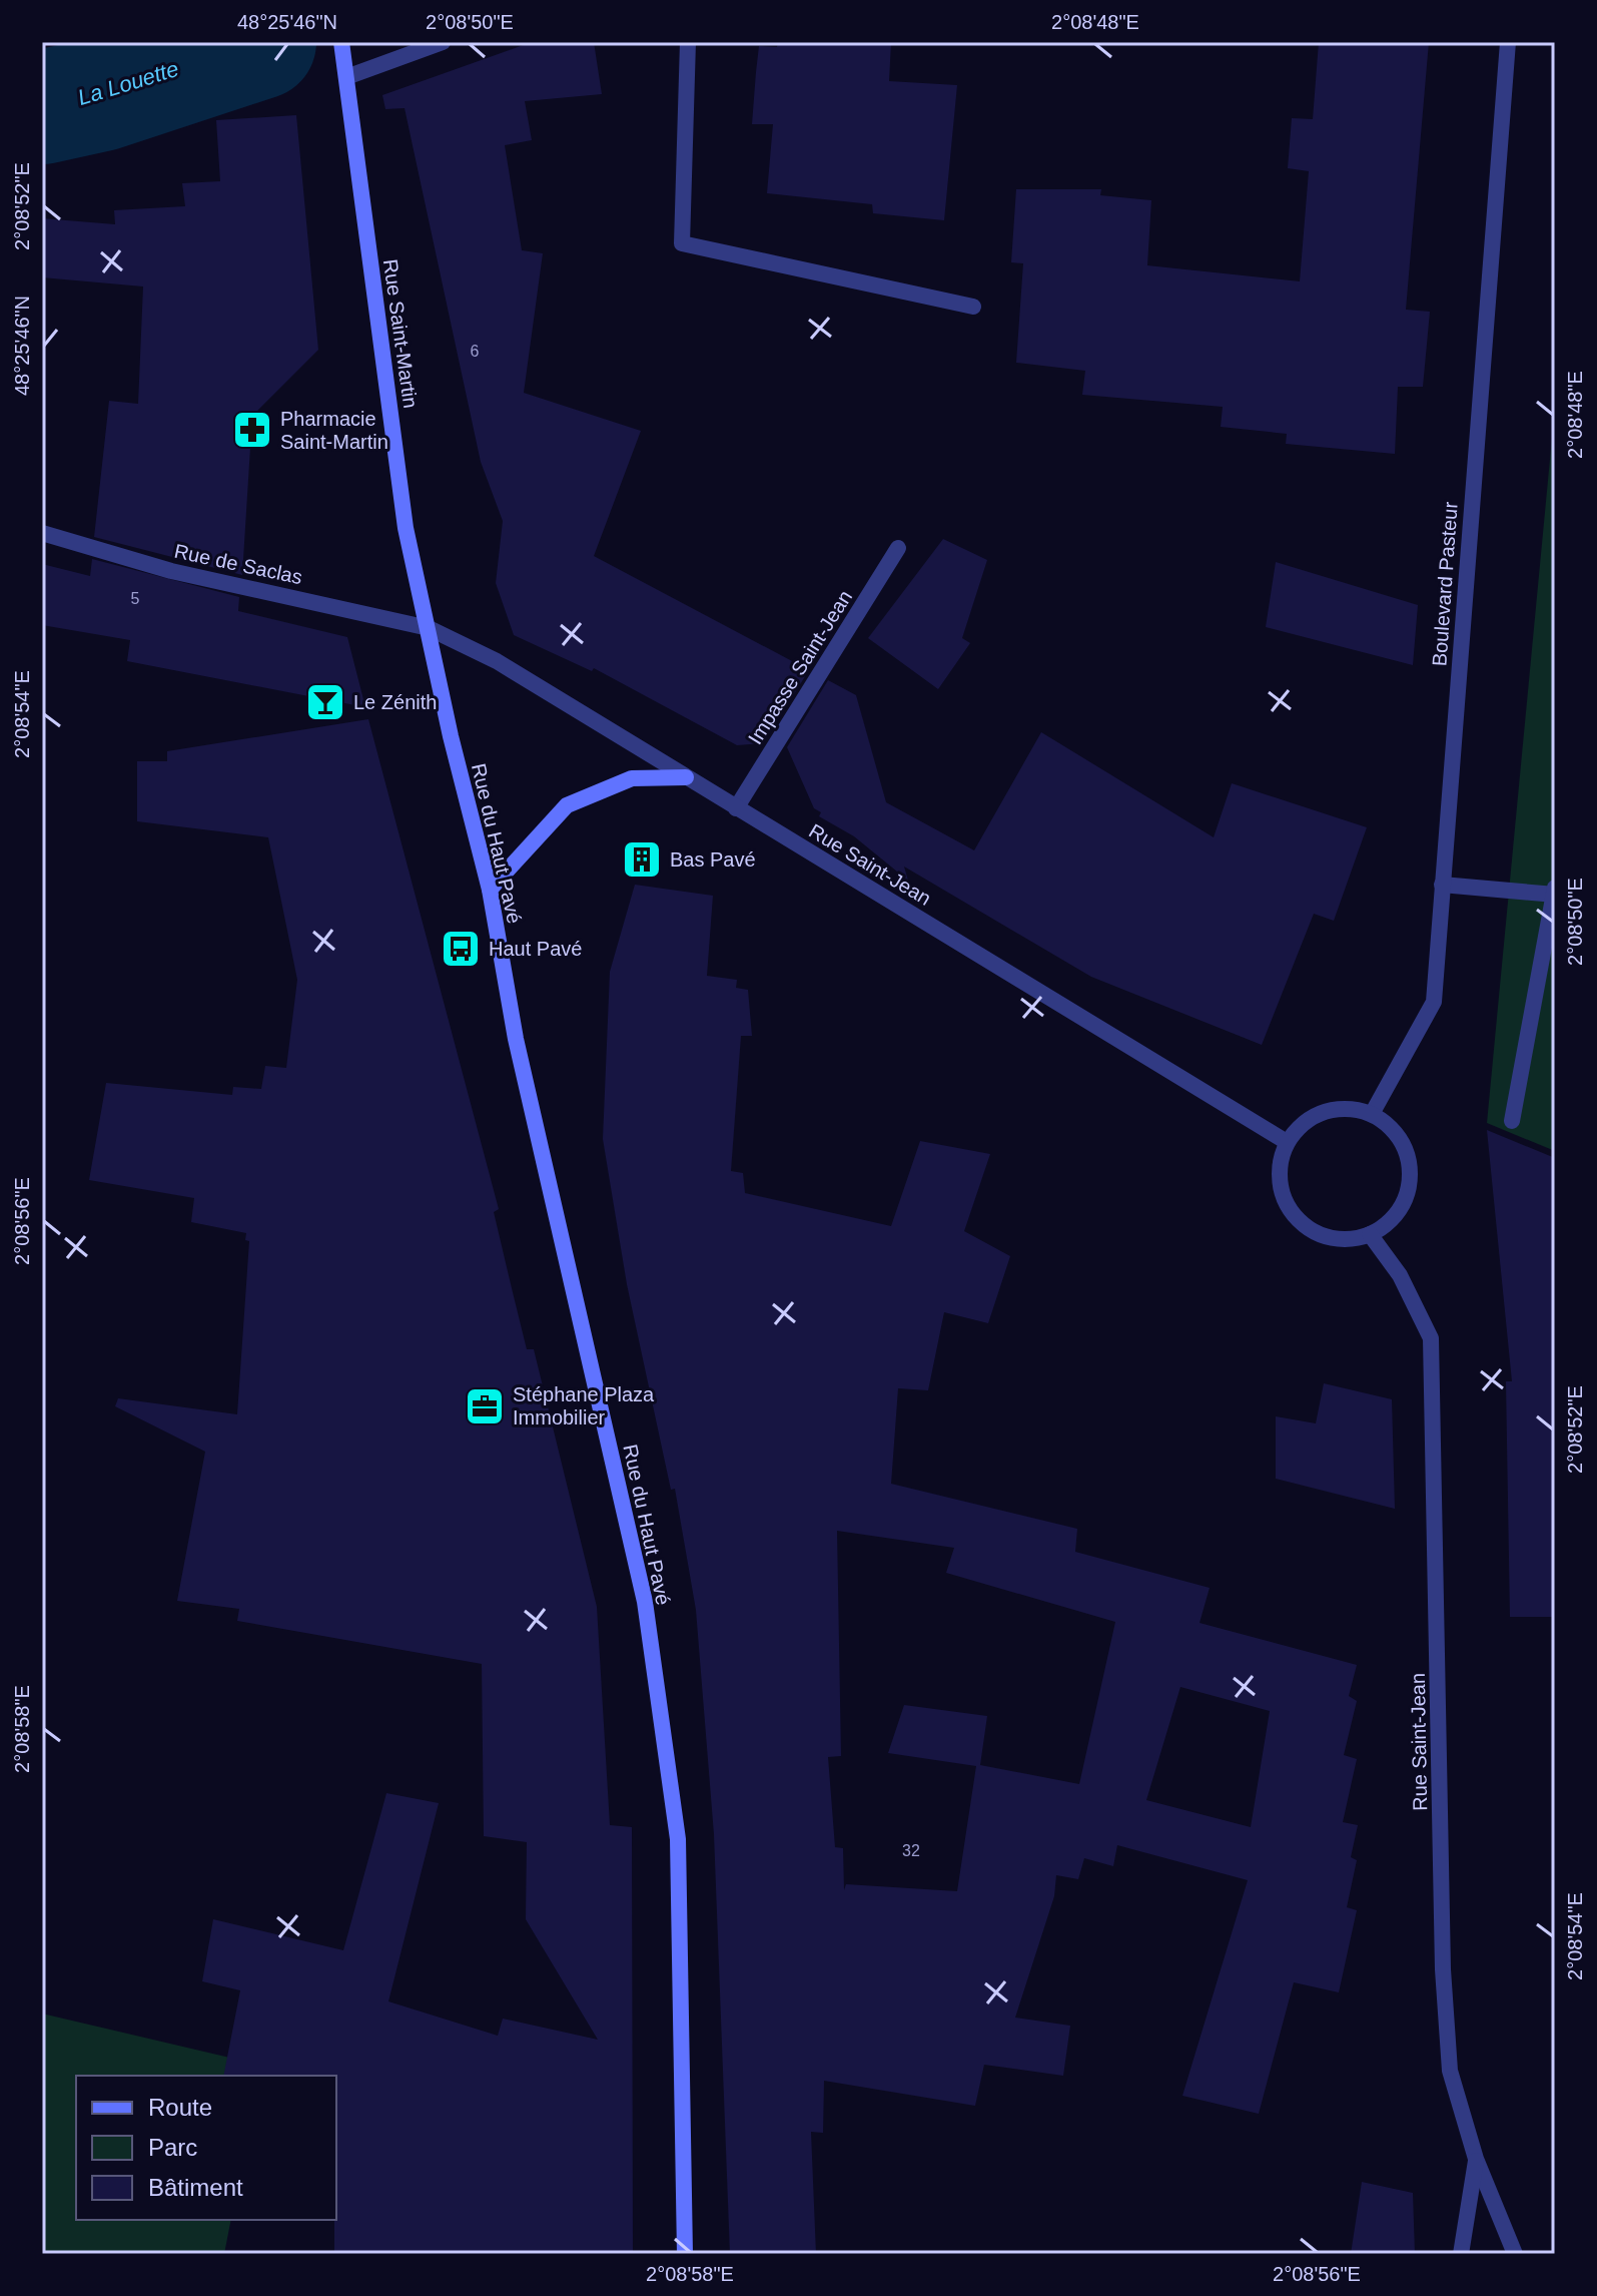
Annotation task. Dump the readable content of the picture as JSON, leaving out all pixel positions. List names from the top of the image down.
{
  "streets": {
    "main road": ["Rue Saint-Martin", "Rue du Haut Pavé"],
    "street": [
      "Rue de Saclas",
      "Boulevard Pasteur",
      "Impasse Saint-Jean",
      "Rue Saint-Jean"
    ]
  },
  "crossings": [
    ["Rue Saint-Martin", "Rue de Saclas"],
    ["Rue Saint-Martin", "Rue du Haut Pavé"],
    ["Rue Saint-Martin", "Rue Saint-Jean"],
    ["Rue de Saclas", "Rue du Haut Pavé"],
    ["Rue de Saclas", "Rue Saint-Jean"],
    ["Boulevard Pasteur", "Rue Saint-Jean"],
    ["Impasse Saint-Jean", "Rue Saint-Jean"],
    ["Rue du Haut Pavé", "Rue Saint-Jean"]
  ],
  "water": ["La Louette"],
  "places": {
    "pharmacy": ["Pharmacie Saint-Martin"],
    "bar": ["Le Zénith"],
    "building": ["Bas Pavé"],
    "bus stop": ["Haut Pavé"],
    "office": ["Stéphane Plaza Immobilier"]
  },
  "house_numbers": ["6", "5", "32"],
  "legend": ["Route", "Parc", "Bâtiment"],
  "coordinates": [
    "48°25'46\"N",
    "2°08'50\"E",
    "2°08'48\"E",
    "2°08'52\"E",
    "2°08'54\"E",
    "2°08'56\"E",
    "2°08'58\"E"
  ]
}
